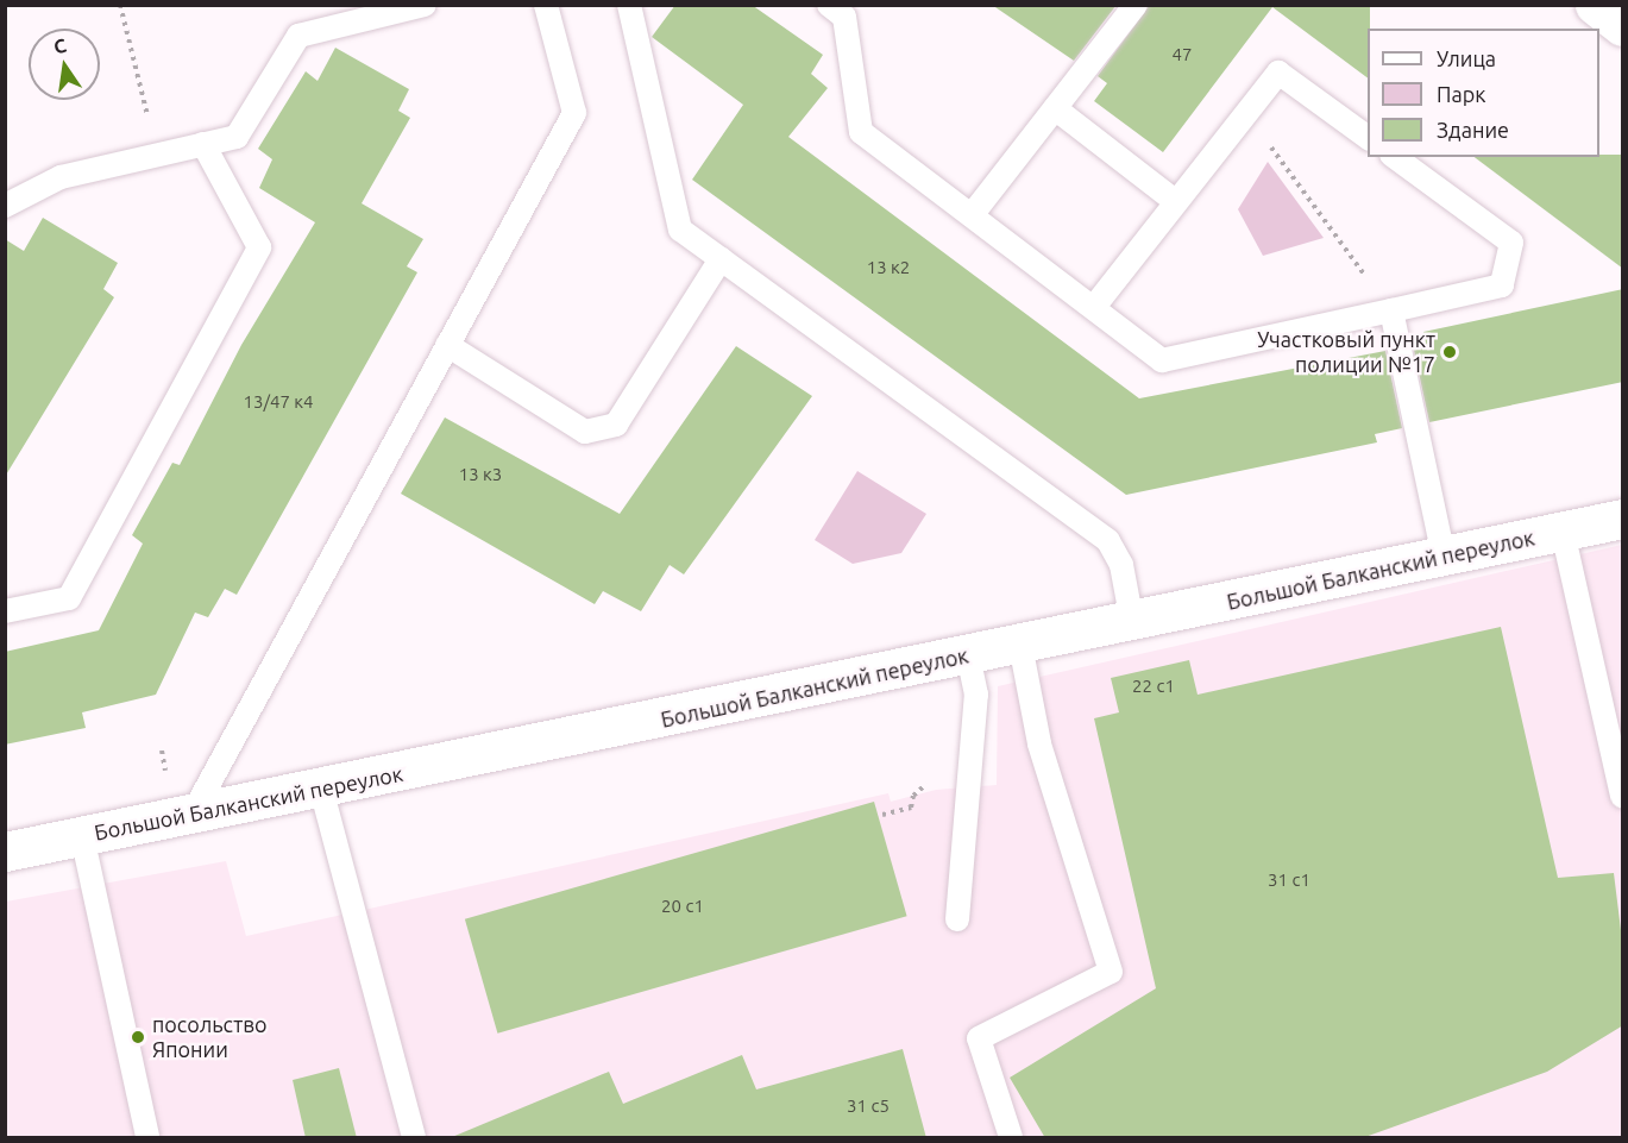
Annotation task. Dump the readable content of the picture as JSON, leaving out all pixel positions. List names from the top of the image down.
{
  "streets": {
    "street": ["Большой Балканский переулок"]
  },
  "places": ["Участковый пункт полиции №17", "посольство Японии"],
  "house_numbers": [
    "47",
    "13 к2",
    "13/47 к4",
    "13 к3",
    "22 с1",
    "31 с1",
    "20 с1",
    "31 c5"
  ],
  "legend": ["Улица", "Парк", "Здание"],
  "north": "top"
}
